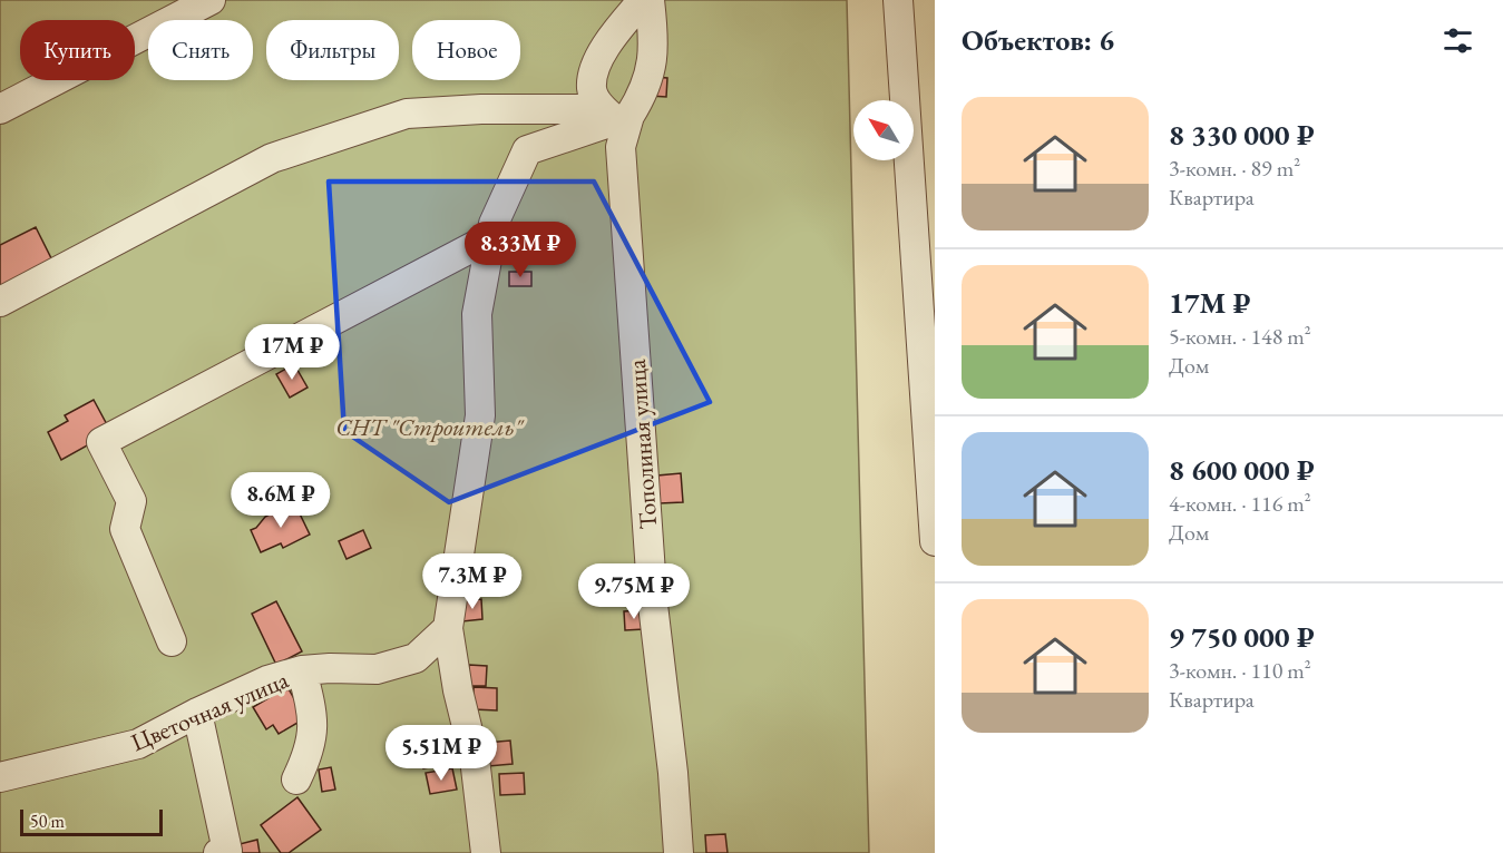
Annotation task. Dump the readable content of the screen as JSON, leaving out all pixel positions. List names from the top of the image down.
{
  "streets": {
    "street": ["Тополиная улица", "Цветочная улица"]
  },
  "parks": ["СНТ \"Строитель\""],
  "scale_bar": "50 m",
  "north": "top left",
  "page": {
    "heading": "Объектов: 6",
    "chip": [
      "Купить",
      "Снять",
      "Фильтры",
      "Новое"
    ],
    "list": [
      {
        "name": "8 330 000 ₽",
        "note": "3-комн. · 89 m² · Квартира"
      },
      {
        "name": "17M ₽",
        "note": "5-комн. · 148 m² · Дом"
      },
      {
        "name": "8 600 000 ₽",
        "note": "4-комн. · 116 m² · Дом"
      },
      {
        "name": "9 750 000 ₽",
        "note": "3-комн. · 110 m² · Квартира"
      }
    ],
    "price": [
      "8.33M ₽",
      "17M ₽",
      "8.6M ₽",
      "7.3M ₽",
      "9.75M ₽",
      "5.51M ₽"
    ],
    "scale": "50 m"
  }
}
